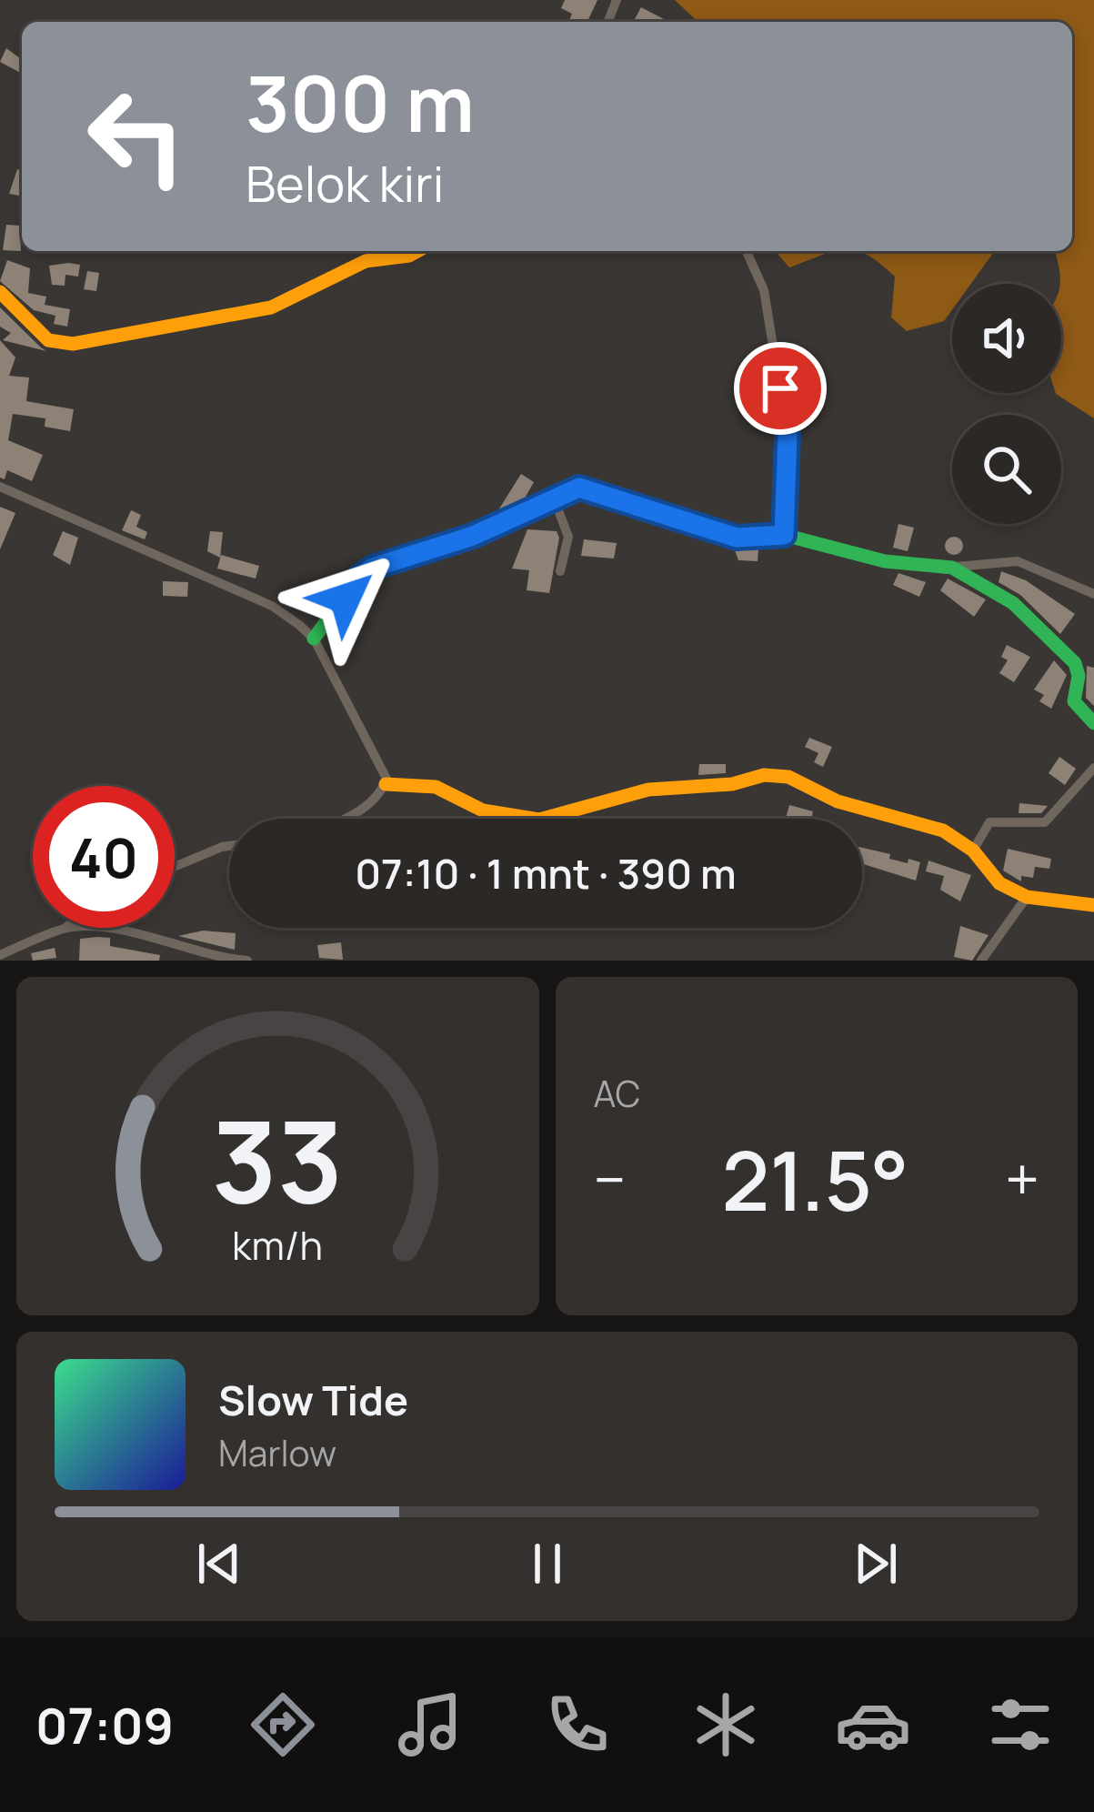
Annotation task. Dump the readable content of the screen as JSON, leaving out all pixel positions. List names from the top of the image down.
{
  "page": {
    "turn": ["300 m", "Belok kiri"],
    "limit": "40",
    "trip": "07:10 · 1 mnt · 390 m",
    "tile": "AC",
    "heat": ["−", "21.5°", "+"],
    "song": ["Slow Tide", "Marlow"],
    "tabs": "07:09",
    "gauge": ["33", "km/h"]
  }
}
